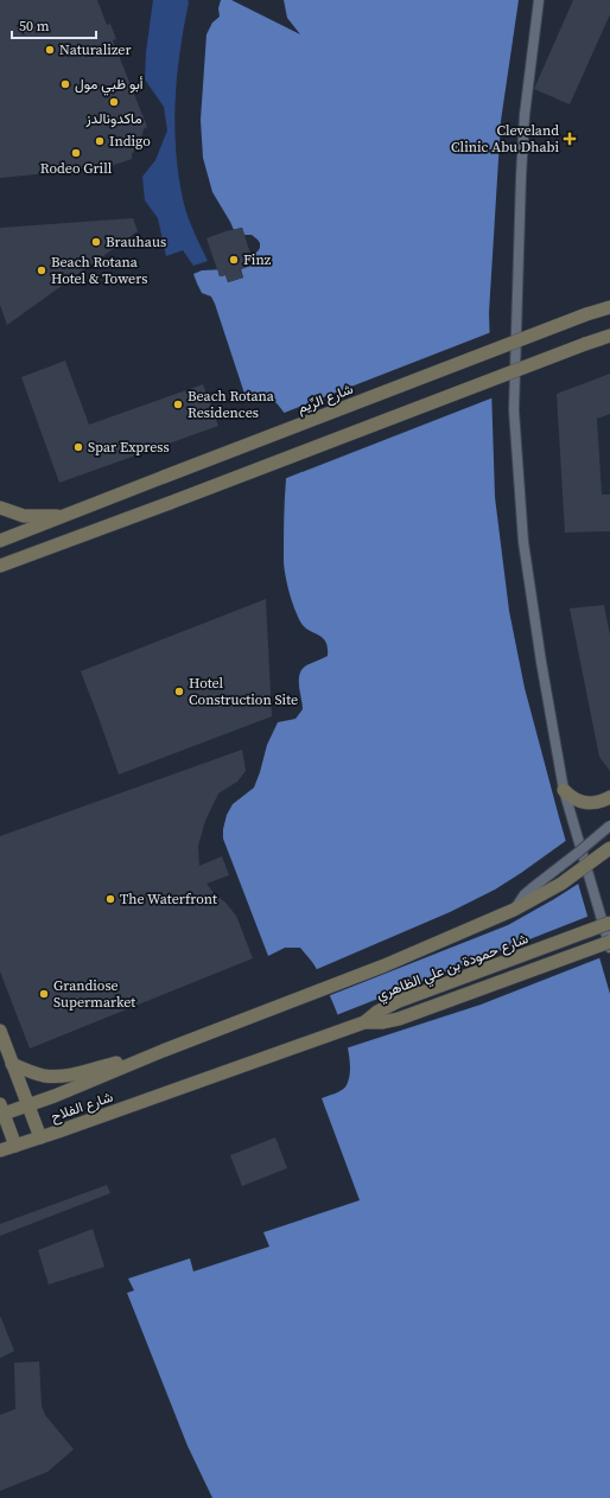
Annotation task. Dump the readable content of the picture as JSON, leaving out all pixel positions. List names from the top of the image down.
{
  "streets": {
    "main road": ["شارع الرِّيم", "شارع حمودة بن علي الظاهري", "شارع الفلاح"]
  },
  "crossings": [
    ["شارع حمودة بن علي الظاهري", "شارع الفلاح"]
  ],
  "places": {
    "other": [
      "Naturalizer",
      "أبو ظبي مول",
      "ماكدونالدز",
      "Indigo",
      "Rodeo Grill",
      "Brauhaus",
      "Finz",
      "Beach Rotana Hotel & Towers",
      "Beach Rotana Residences",
      "Spar Express",
      "Hotel Construction Site",
      "The Waterfront",
      "Grandiose Supermarket"
    ],
    "health": ["Cleveland Clinic Abu Dhabi"]
  },
  "scale_bar": "50 m"
}
